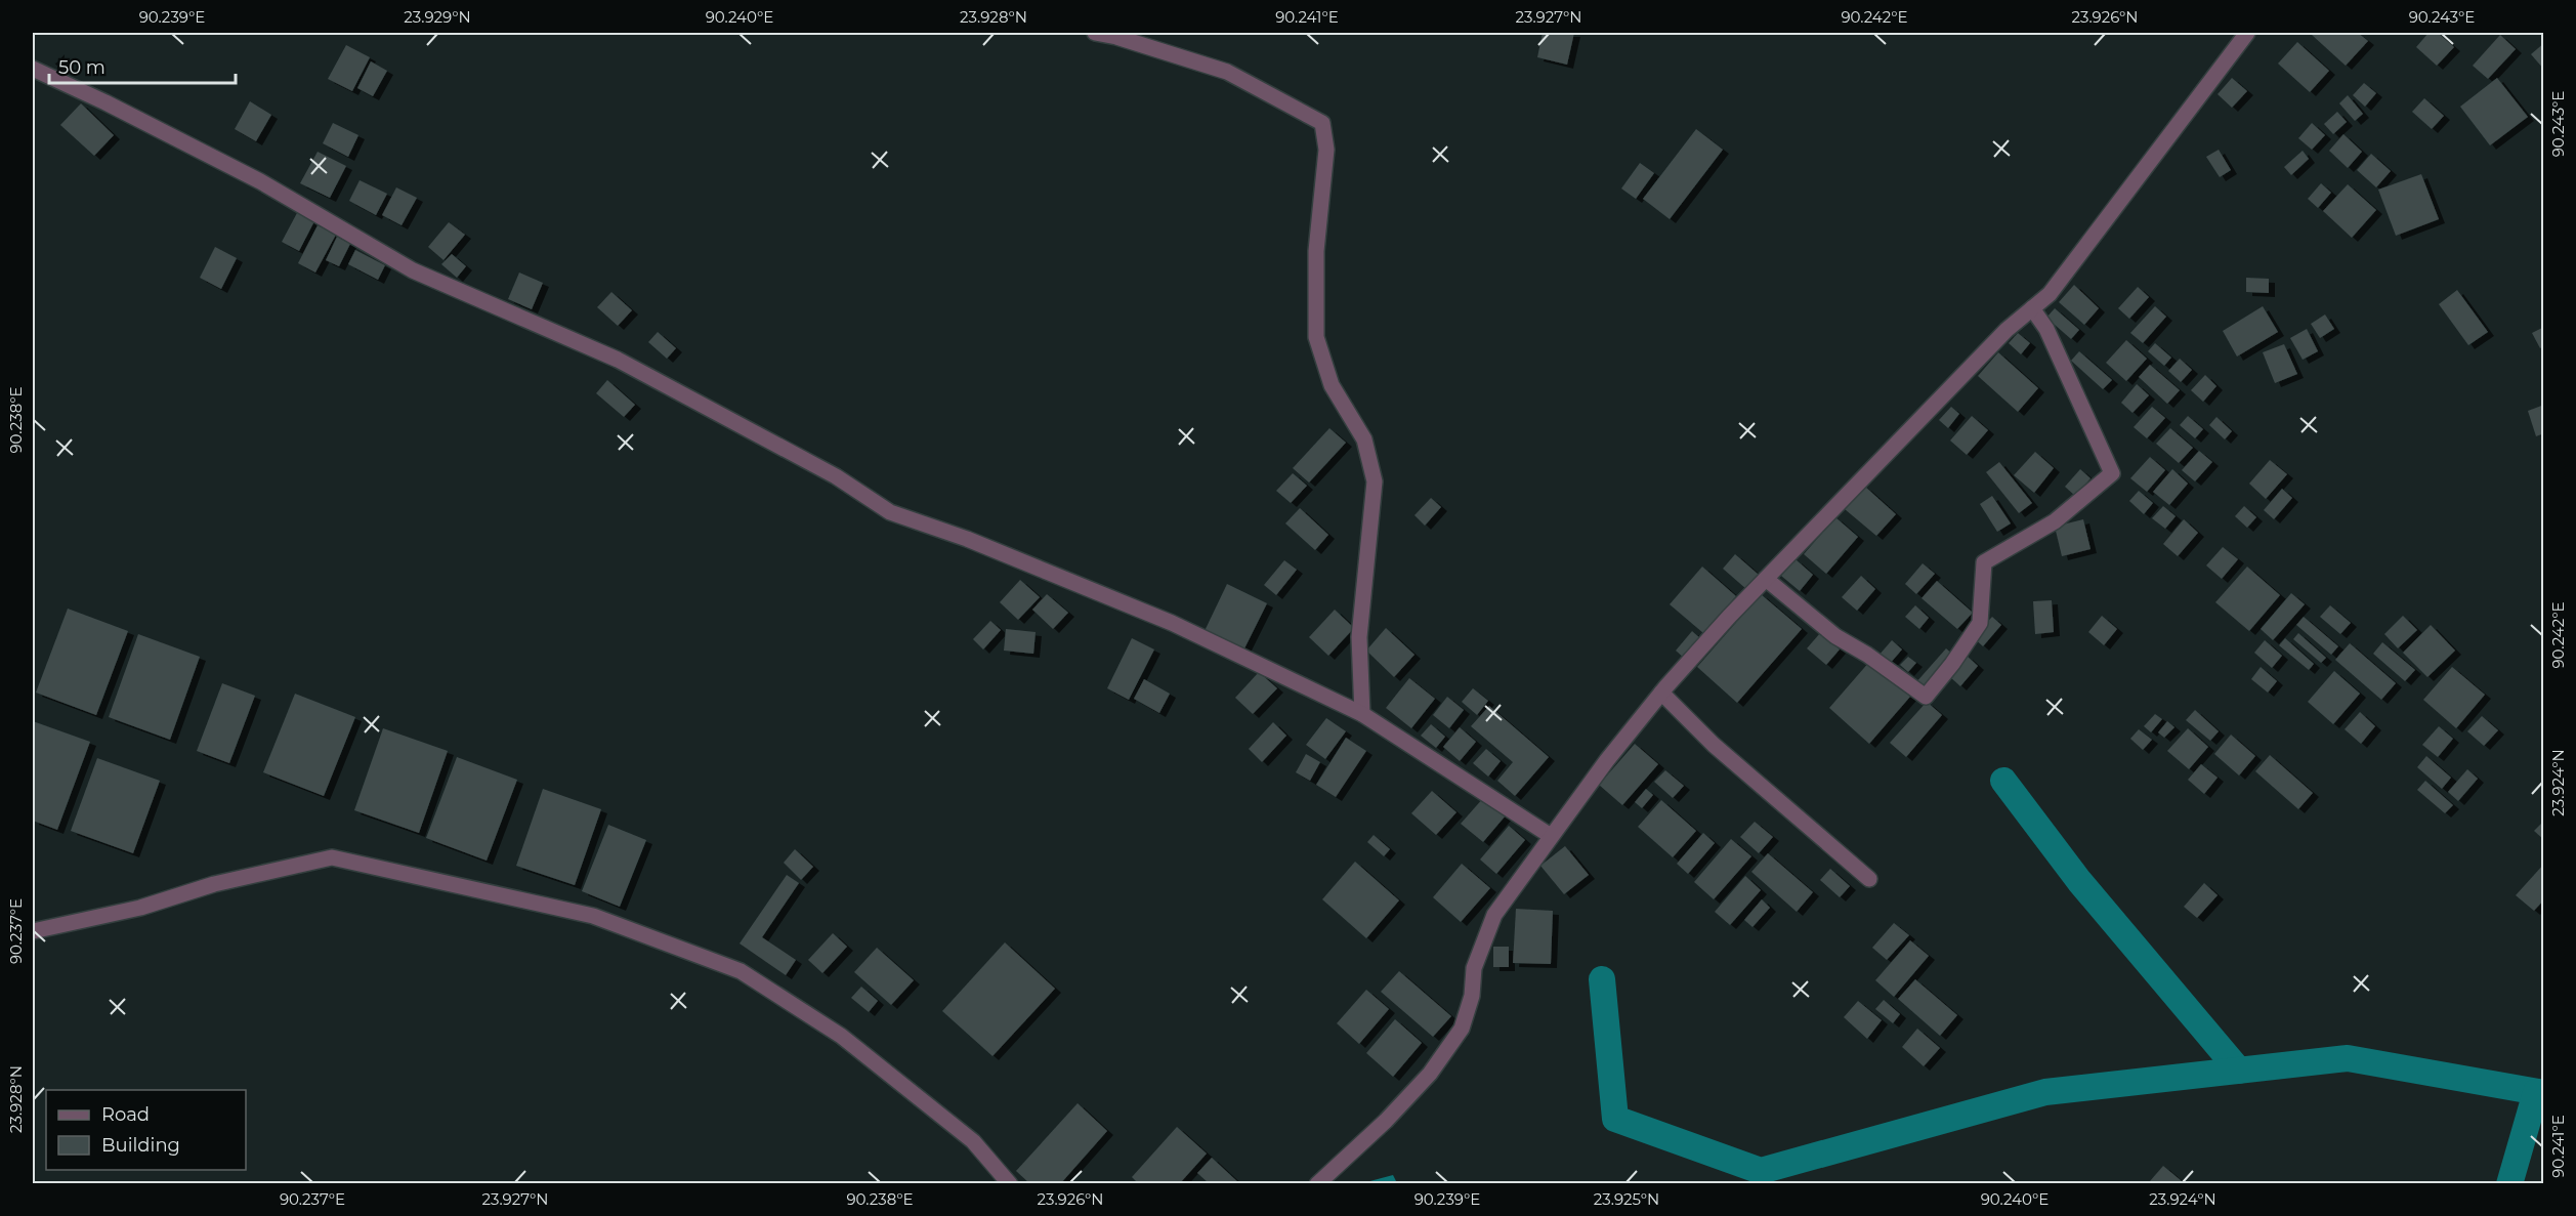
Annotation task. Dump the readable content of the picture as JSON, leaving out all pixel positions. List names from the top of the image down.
{
  "legend": ["Road", "Building"],
  "scale_bar": "50 m",
  "coordinates": [
    "90.239°E",
    "23.929°N",
    "90.240°E",
    "23.928°N",
    "90.241°E",
    "23.927°N",
    "90.242°E",
    "23.926°N",
    "90.243°E",
    "90.238°E",
    "23.924°N",
    "90.237°E",
    "23.925°N"
  ]
}
